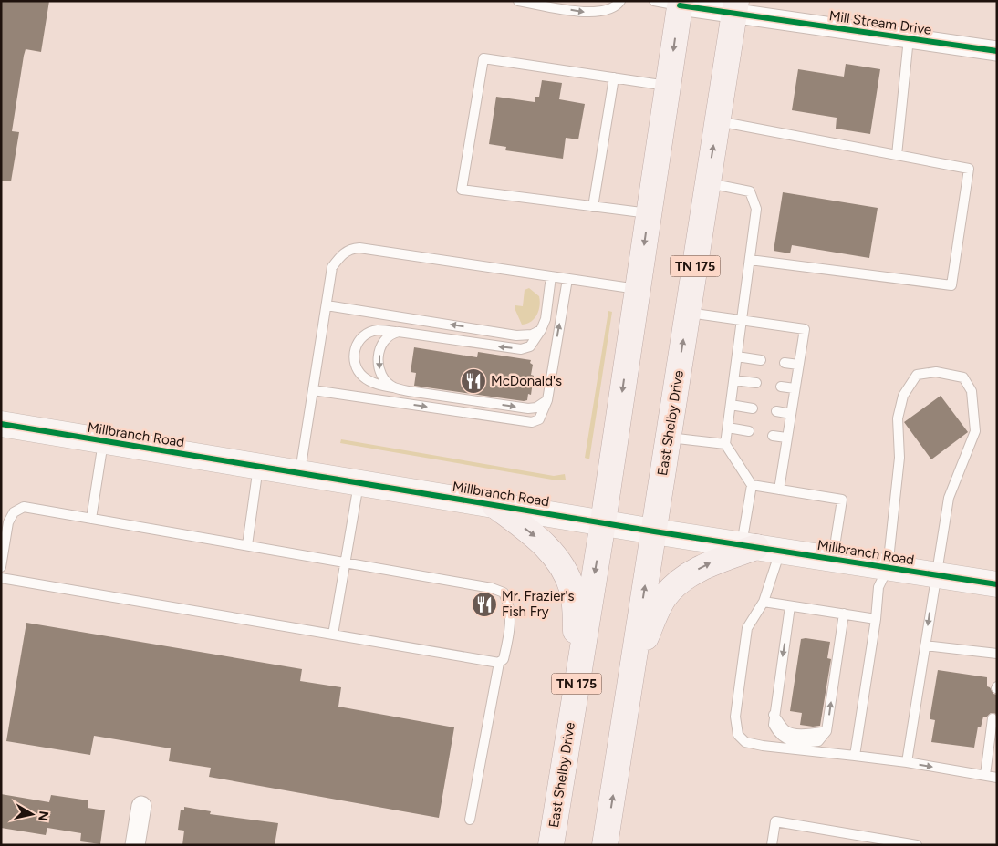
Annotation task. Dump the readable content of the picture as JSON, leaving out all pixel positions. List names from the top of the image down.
{
  "streets": {
    "main road": ["TN 175", "East Shelby Drive", "Millbranch Road"],
    "street": ["Mill Stream Drive"]
  },
  "crossings": [
    ["Mill Stream Drive", "East Shelby Drive"],
    ["East Shelby Drive", "Millbranch Road"]
  ],
  "places": {
    "restaurant": ["McDonald's", "Mr. Frazier's Fish Fry"]
  },
  "north": "right"
}
